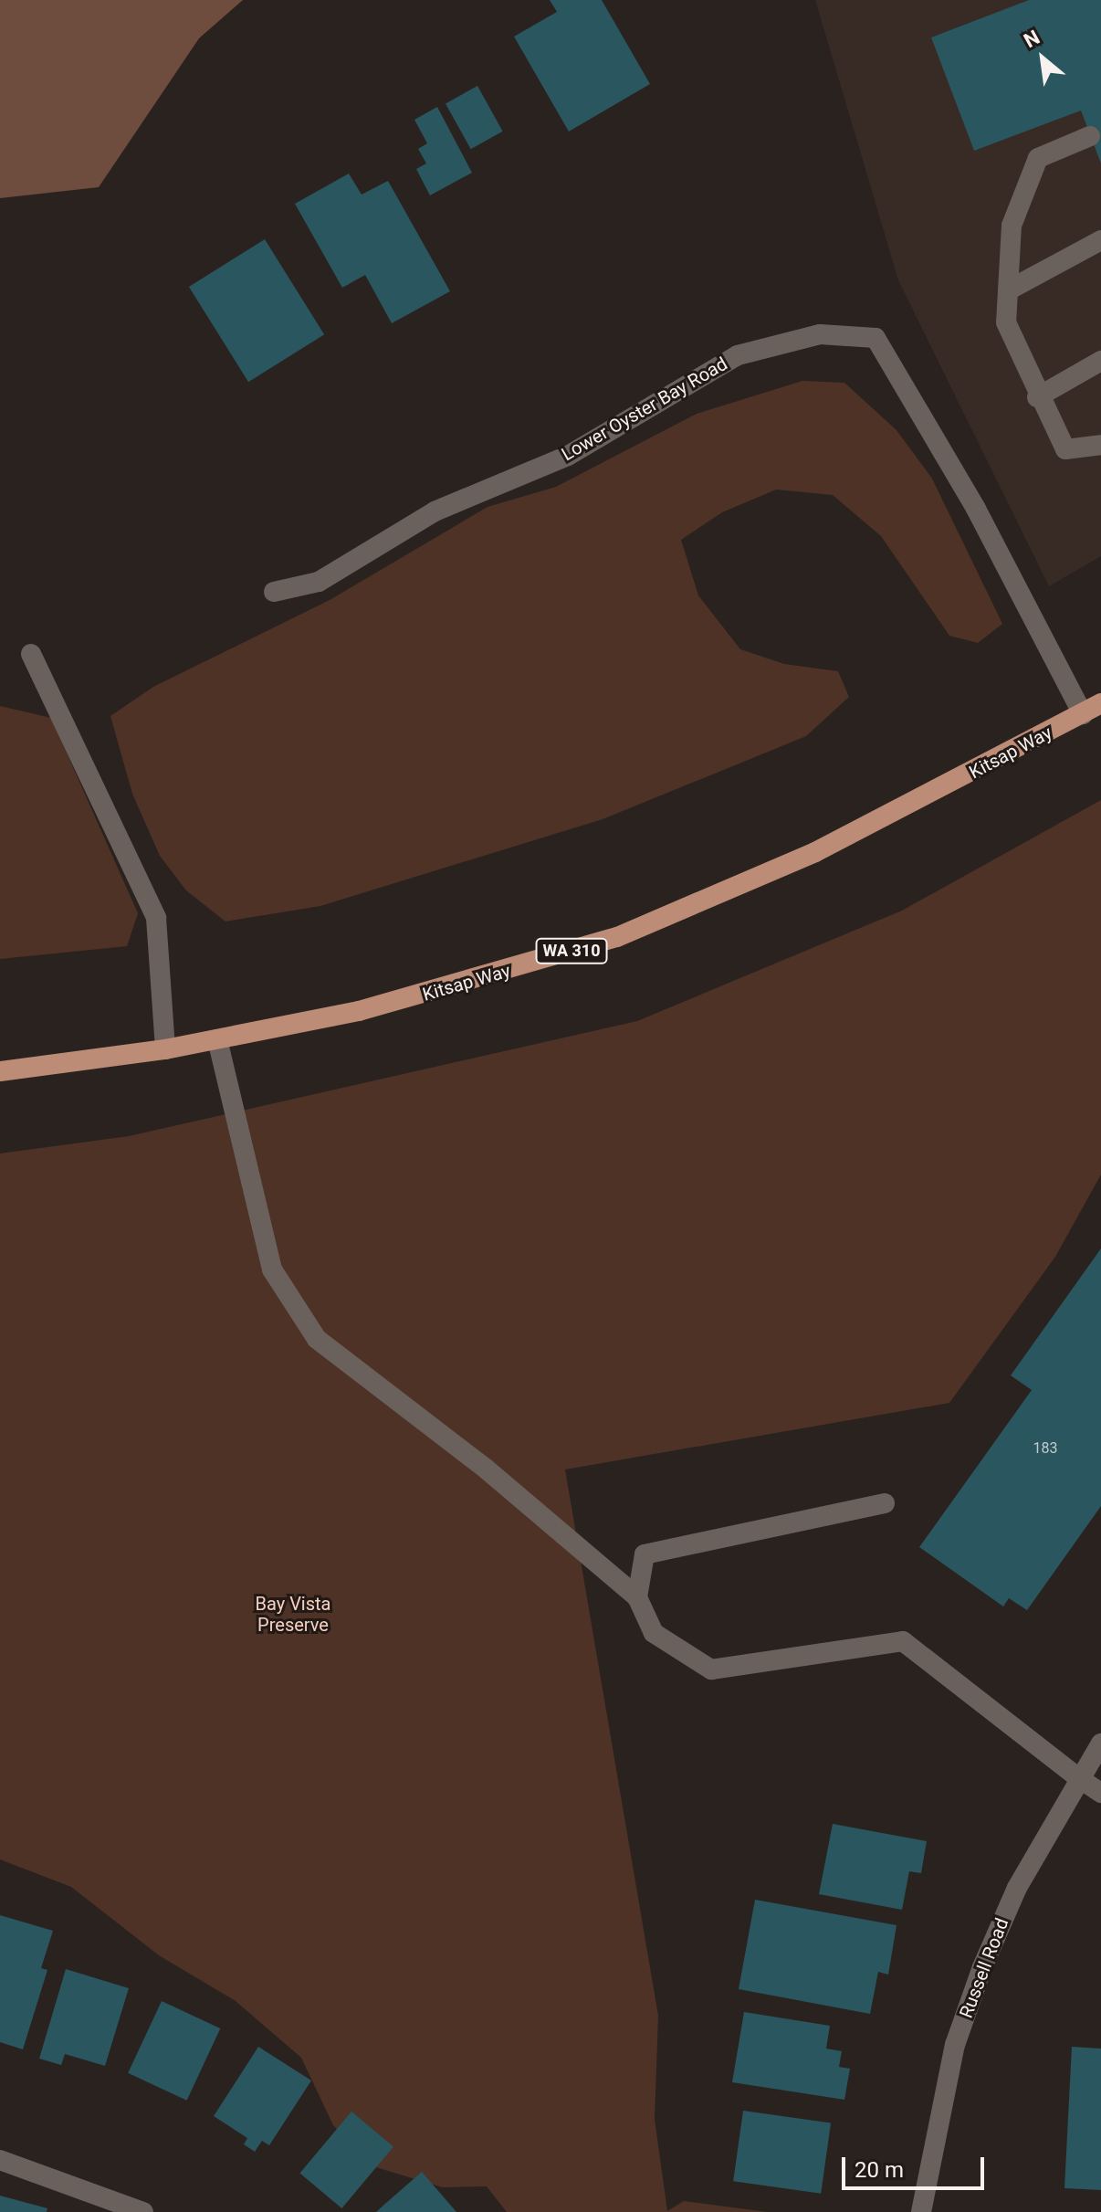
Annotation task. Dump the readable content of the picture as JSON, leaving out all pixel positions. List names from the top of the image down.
{
  "streets": {
    "main road": ["Kitsap Way", "WA 310"],
    "street": ["Lower Oyster Bay Road", "Russell Road"]
  },
  "crossings": [
    ["Lower Oyster Bay Road", "Kitsap Way"]
  ],
  "parks": ["Bay Vista Preserve"],
  "house_numbers": ["183"],
  "scale_bar": "20 m",
  "north": "top left"
}
